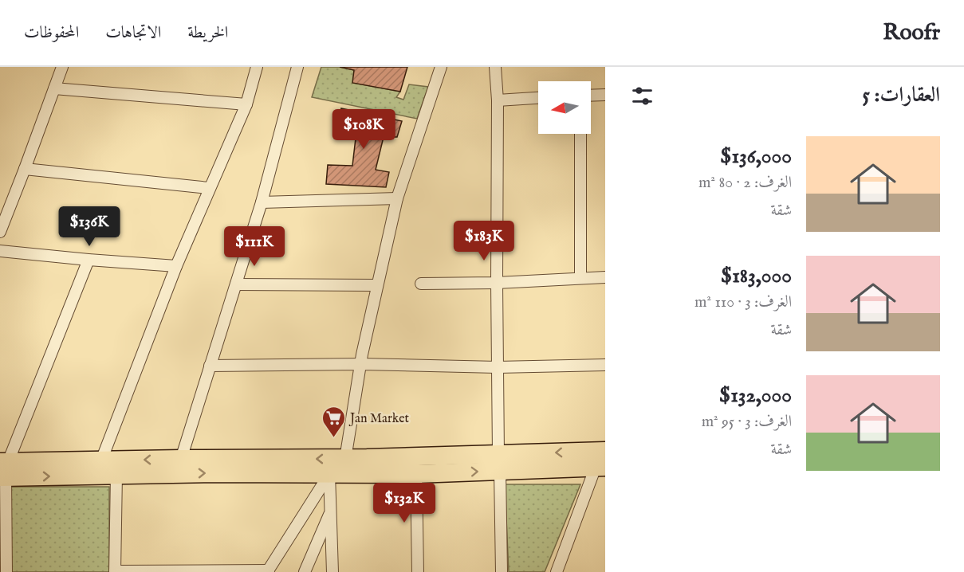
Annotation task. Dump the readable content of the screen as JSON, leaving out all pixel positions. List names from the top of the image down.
{
  "places": {
    "supermarket": ["Jan Market"]
  },
  "north": "left",
  "page": {
    "header": "Roofr",
    "nav": ["الخريطة", "الاتجاهات", "المحفوظات"],
    "heading": "العقارات: 5",
    "price": [
      "$108K",
      "$136K",
      "$183K",
      "$111K",
      "$132K"
    ],
    "list": [
      {
        "name": "$136,000",
        "note": "الغرف: 2 · 80 m² · شقة"
      },
      {
        "name": "$183,000",
        "note": "الغرف: 3 · 110 m² · شقة"
      },
      {
        "name": "$132,000",
        "note": "الغرف: 3 · 95 m² · شقة"
      }
    ]
  }
}
